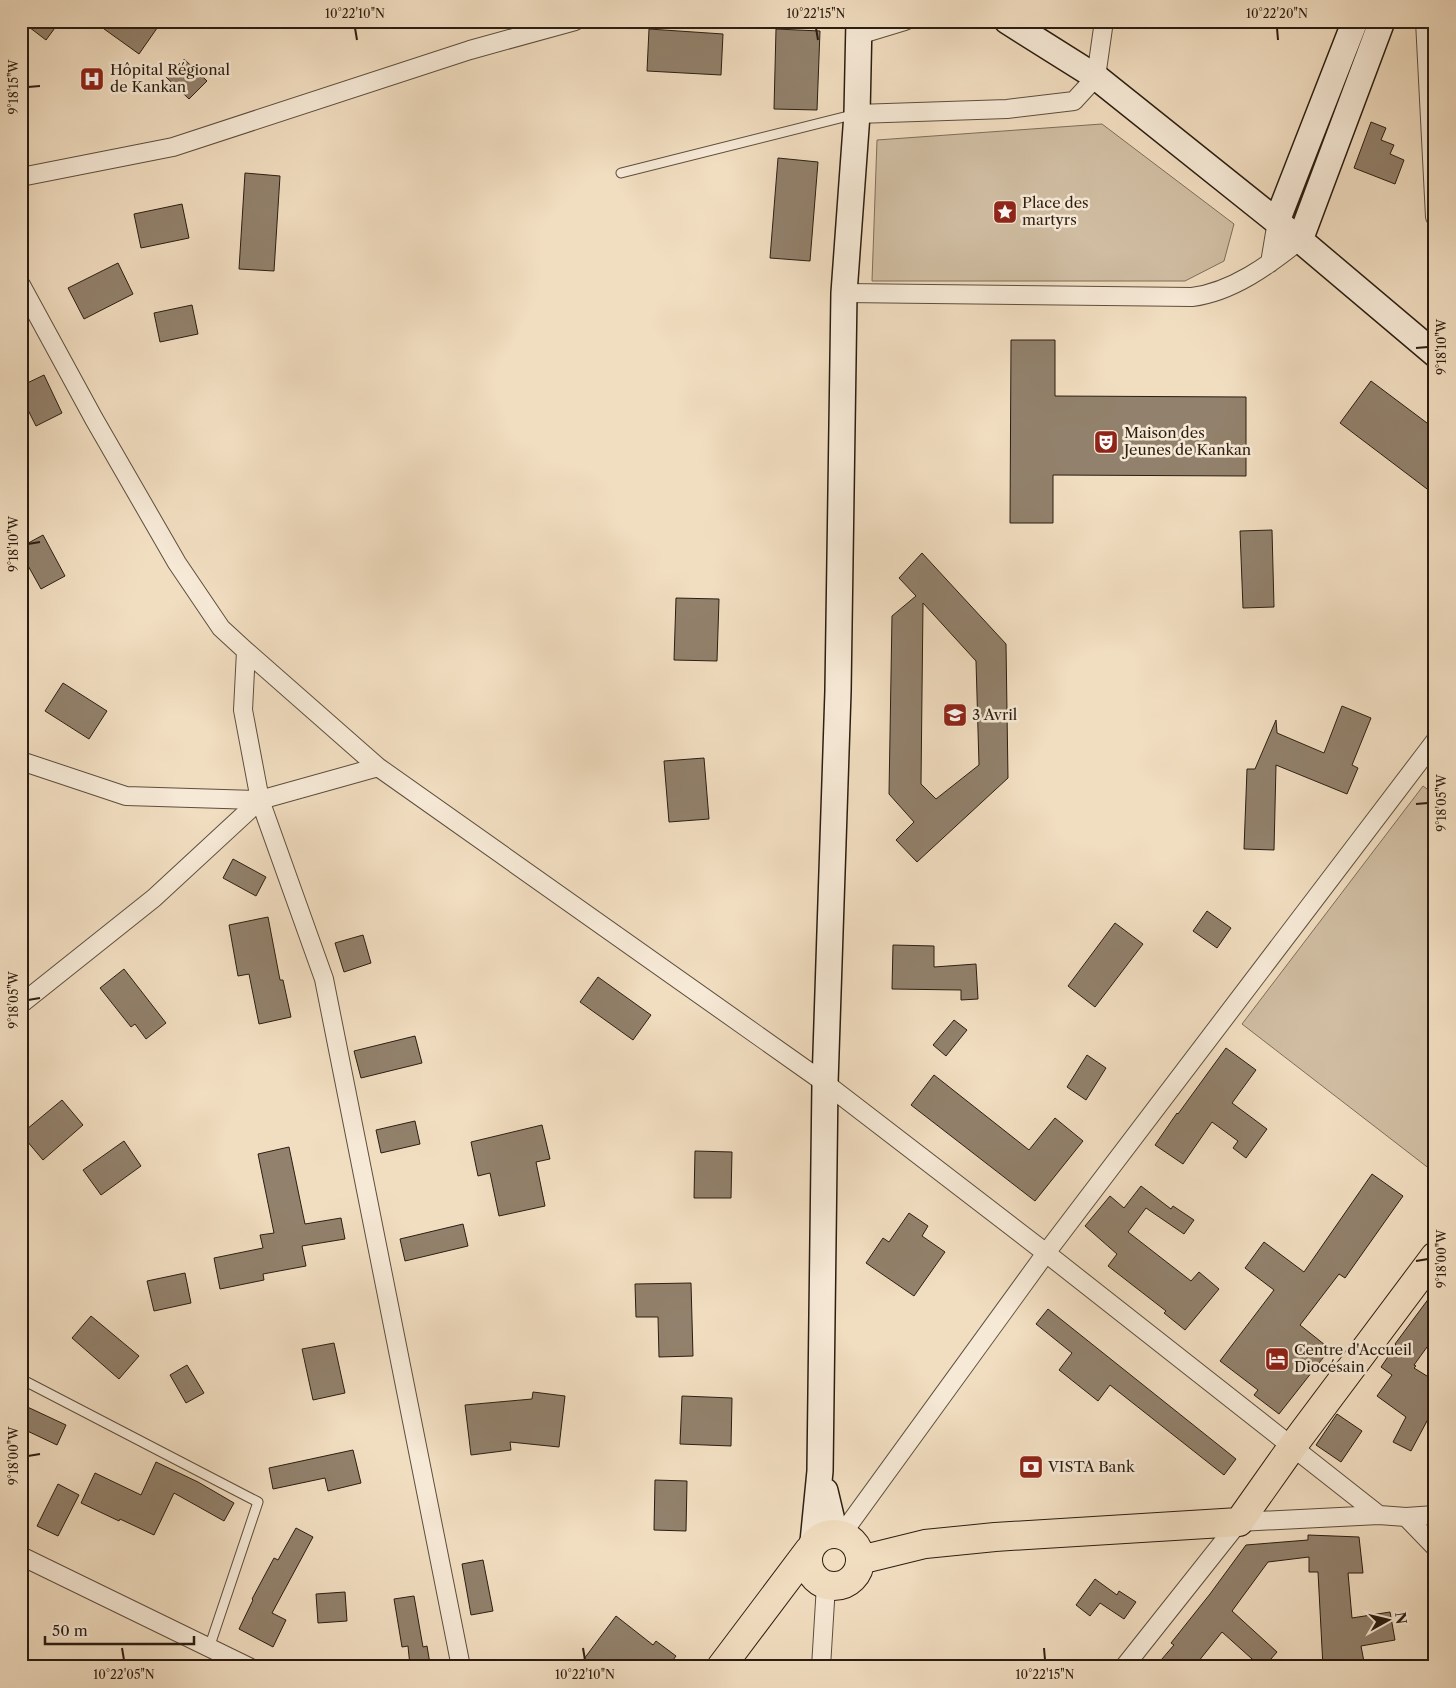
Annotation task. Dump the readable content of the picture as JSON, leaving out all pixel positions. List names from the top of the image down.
{
  "places": {
    "hospital": ["Hôpital Régional de Kankan"],
    "place": ["Place des martyrs"],
    "theatre": ["Maison des Jeunes de Kankan"],
    "school or university": ["3 Avril"],
    "hotel": ["Centre d'Accueil Diocésain"],
    "bank": ["VISTA Bank"]
  },
  "scale_bar": "50 m",
  "north": "right",
  "coordinates": [
    "10°22'10\"N",
    "10°22'15\"N",
    "10°22'20\"N",
    "9°18'15\"W",
    "9°18'10\"W",
    "9°18'05\"W",
    "9°18'00\"W",
    "10°22'05\"N"
  ]
}
